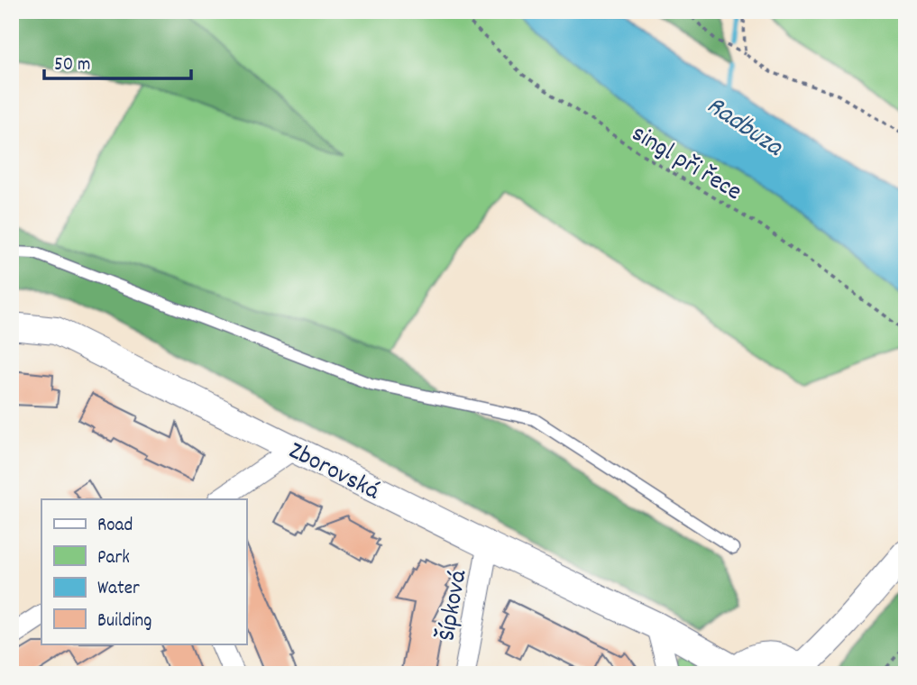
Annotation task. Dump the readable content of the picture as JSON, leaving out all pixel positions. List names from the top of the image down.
{
  "streets": {
    "street": ["Zborovská", "Šípková"],
    "path": ["singl při řece"]
  },
  "crossings": [
    ["Zborovská", "Šípková"]
  ],
  "water": ["Radbuza"],
  "legend": [
    "Road",
    "Park",
    "Water",
    "Building"
  ],
  "scale_bar": "50 m"
}
